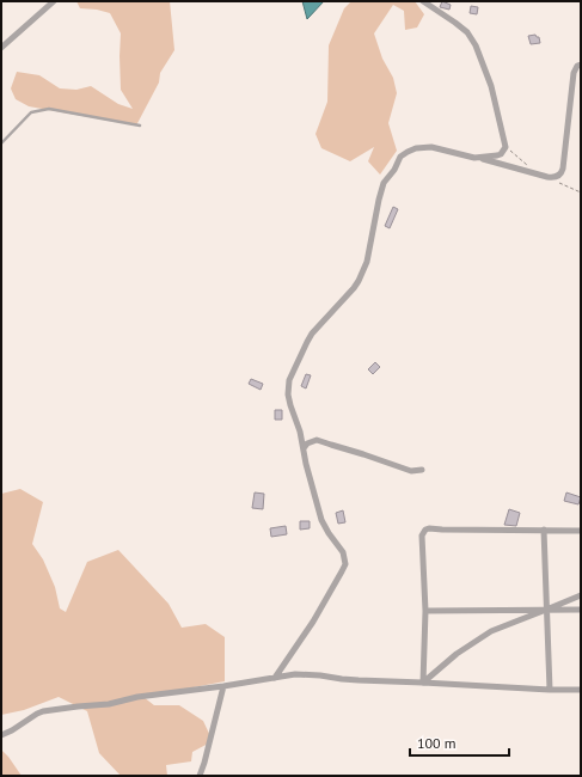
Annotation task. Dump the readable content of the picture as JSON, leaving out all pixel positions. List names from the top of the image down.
{
  "scale_bar": "100 m"
}
